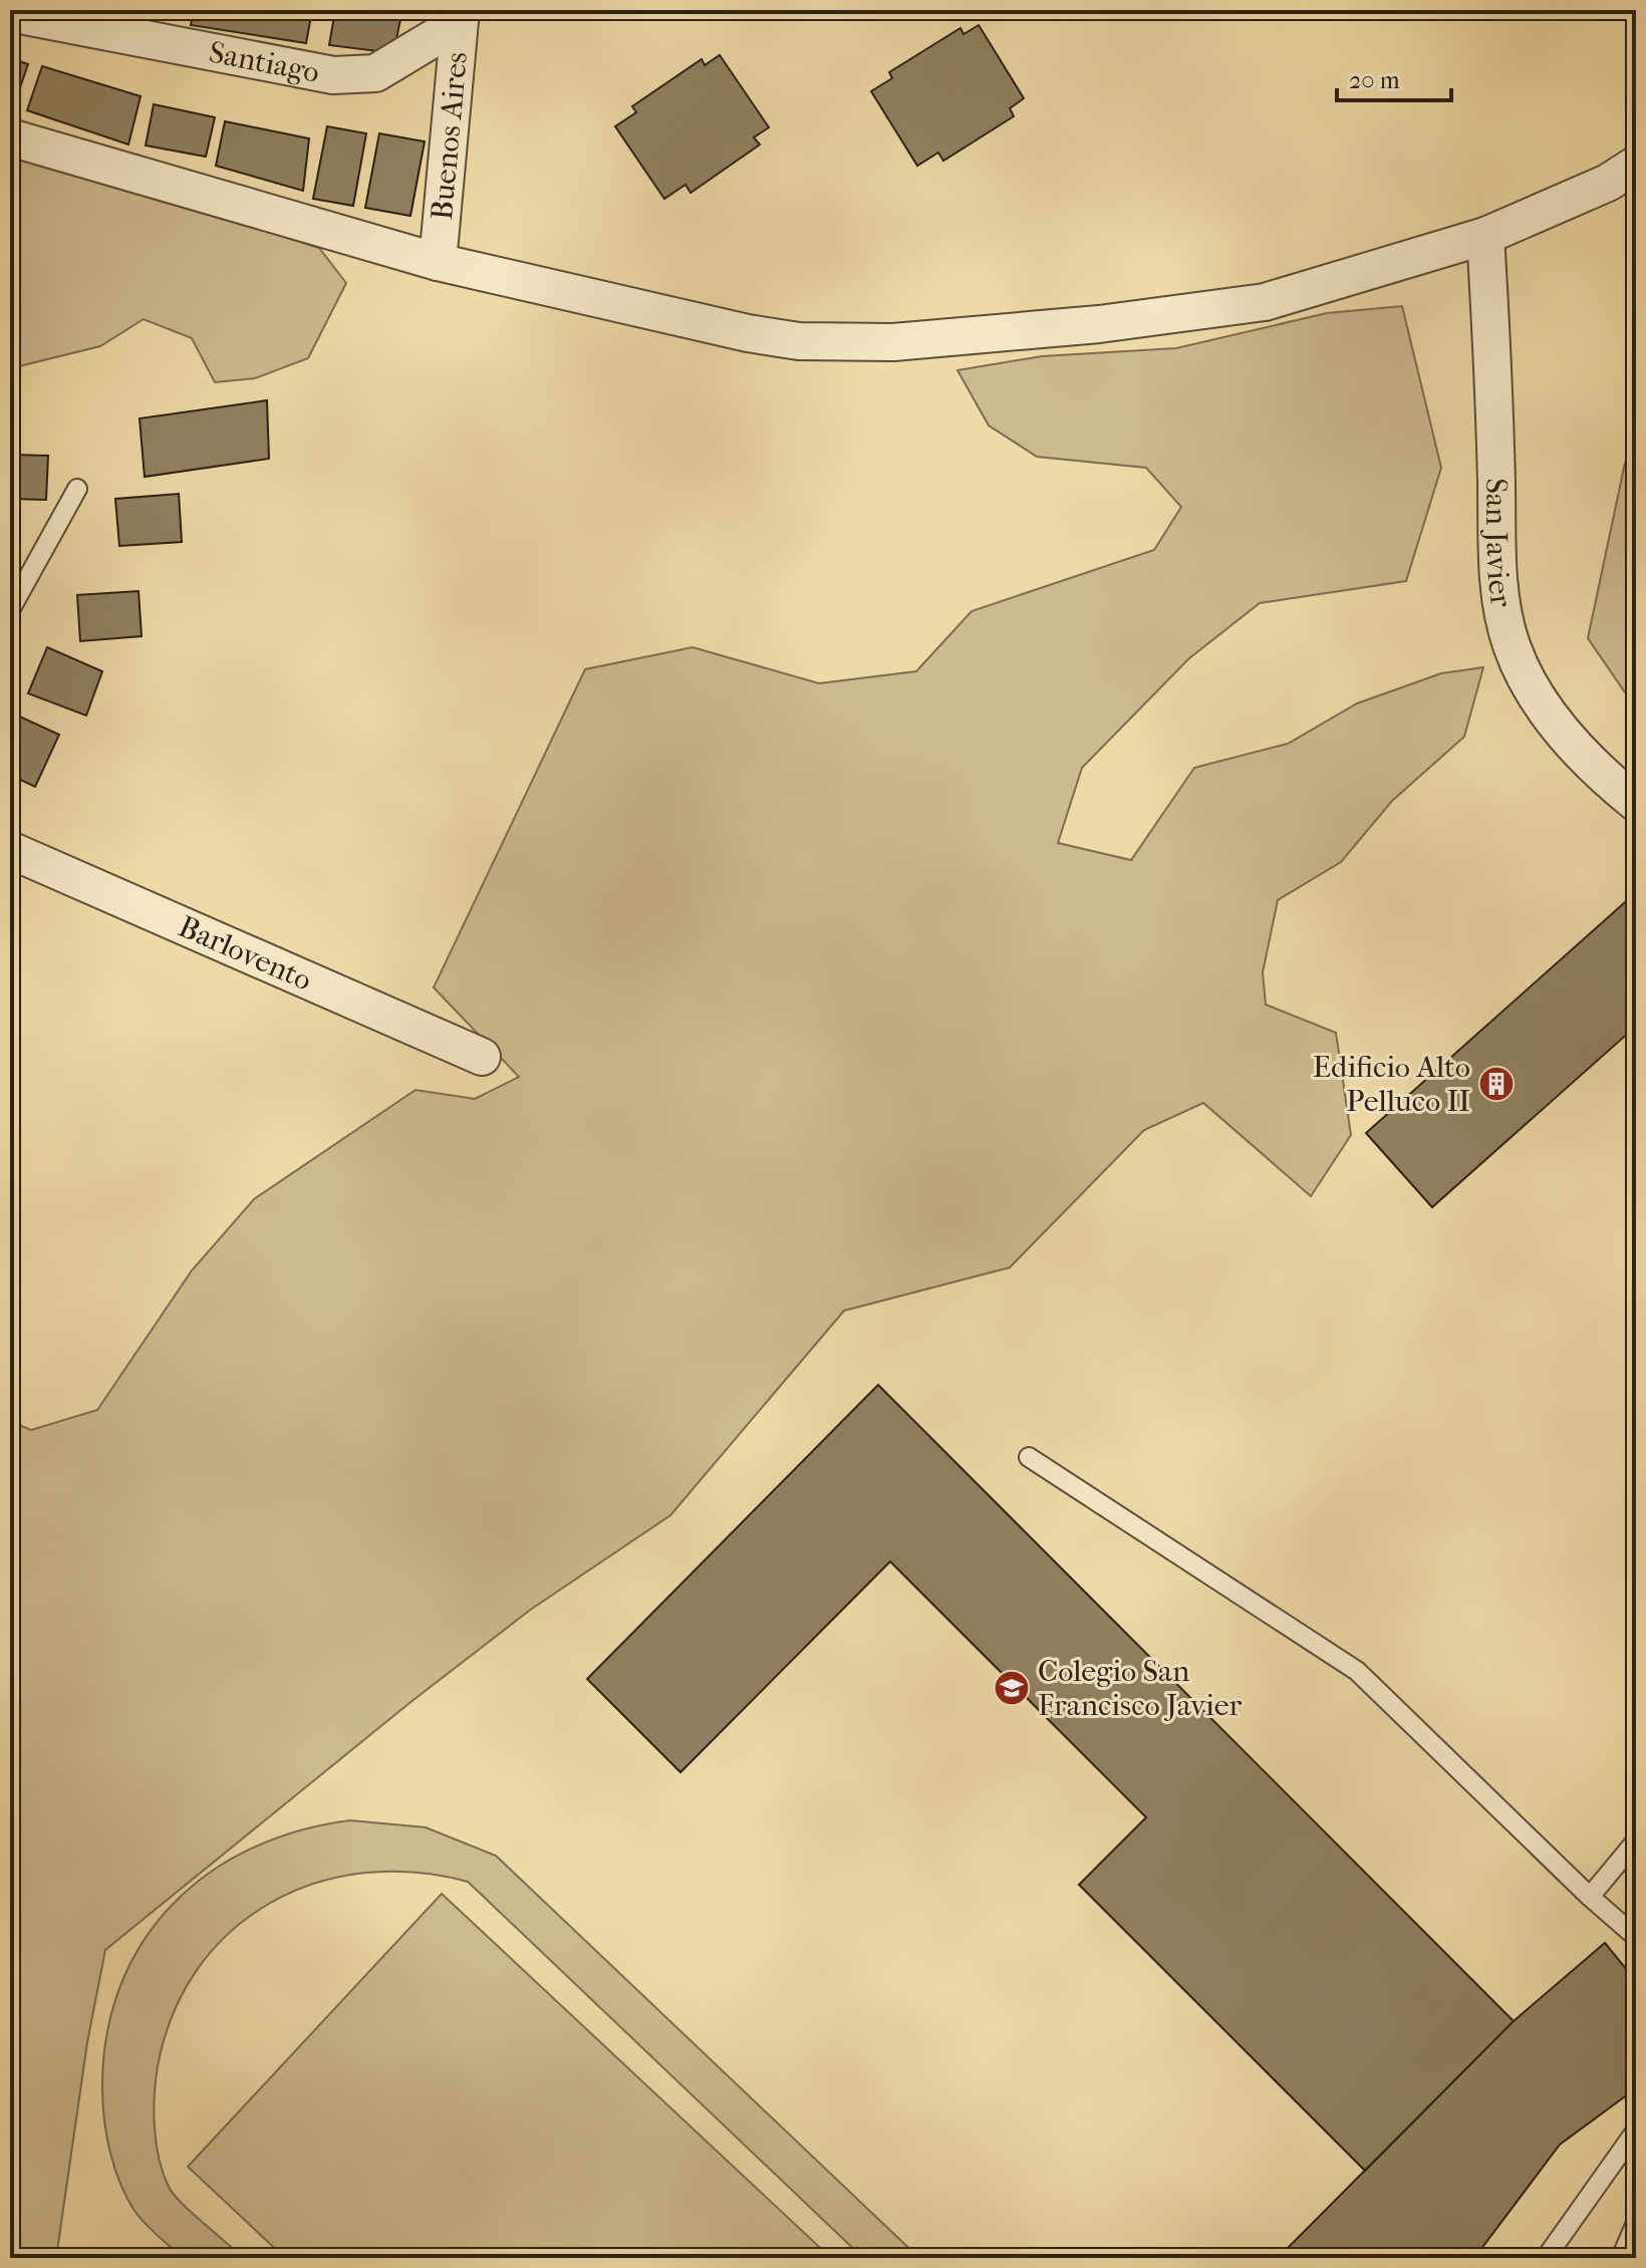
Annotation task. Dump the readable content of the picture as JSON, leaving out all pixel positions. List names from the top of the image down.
{
  "streets": {
    "street": [
      "Santiago",
      "Buenos Aires",
      "San Javier",
      "Barlovento"
    ]
  },
  "crossings": [
    ["Santiago", "Buenos Aires"]
  ],
  "places": {
    "building": ["Edificio Alto Pelluco II"],
    "school or university": ["Colegio San Francisco Javier"]
  },
  "scale_bar": "20 m"
}
